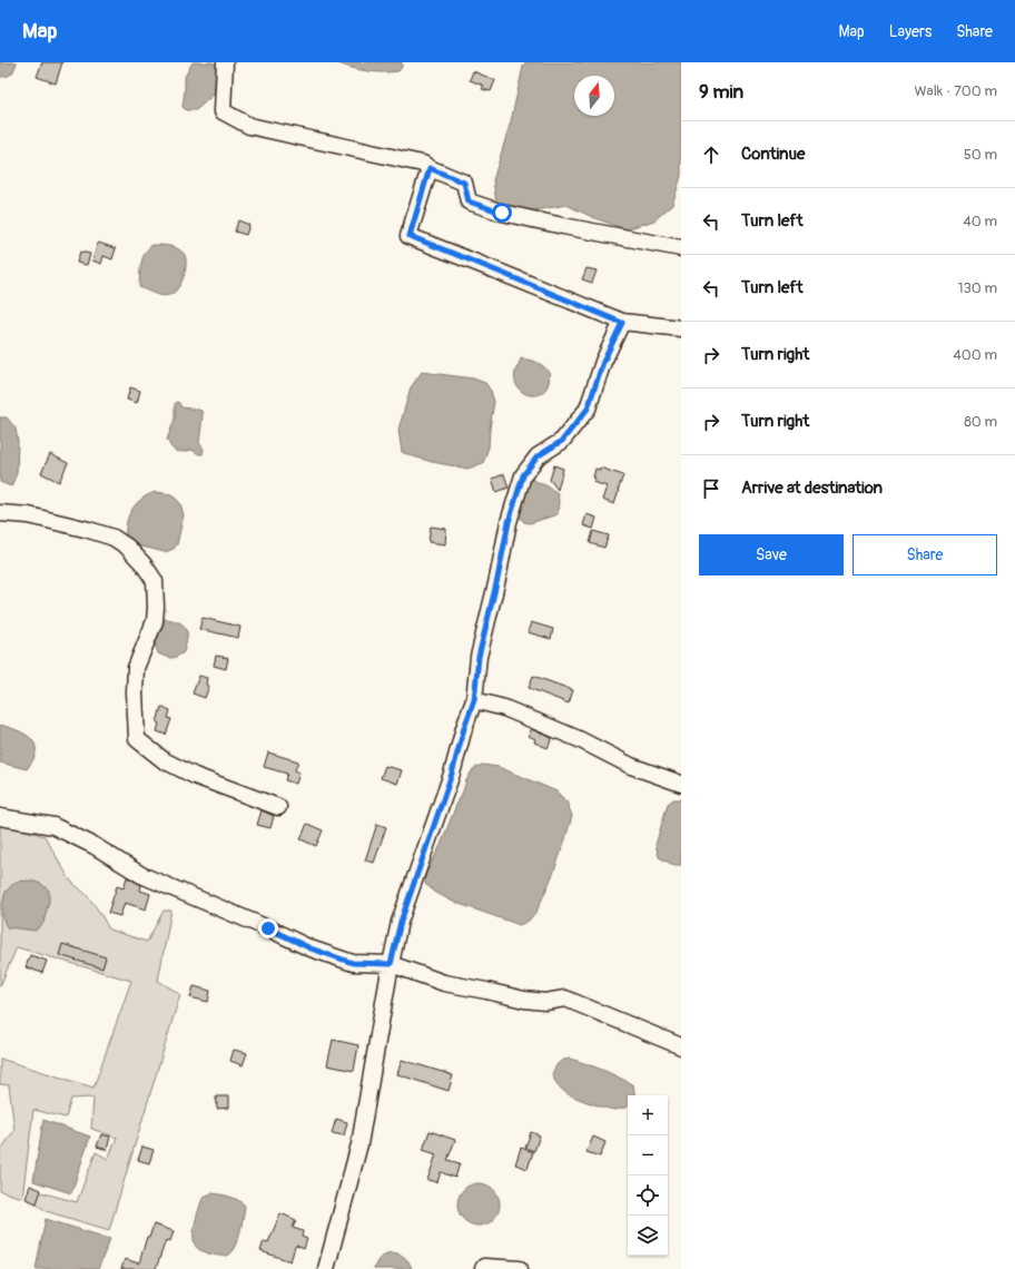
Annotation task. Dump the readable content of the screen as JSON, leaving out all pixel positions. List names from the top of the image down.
{
  "north": "top",
  "page": {
    "header": "Map",
    "nav": ["Map", "Layers", "Share"],
    "heading": ["9 min", "Walk · 700 m"],
    "list": [
      ["Continue", "50 m"],
      ["Turn left", "40 m"],
      ["Turn left", "130 m"],
      ["Turn right", "400 m"],
      ["Turn right", "80 m"],
      "Arrive at destination"
    ],
    "buttons": ["Save", "Share"],
    "map_buttons": ["+", "−"]
  }
}
